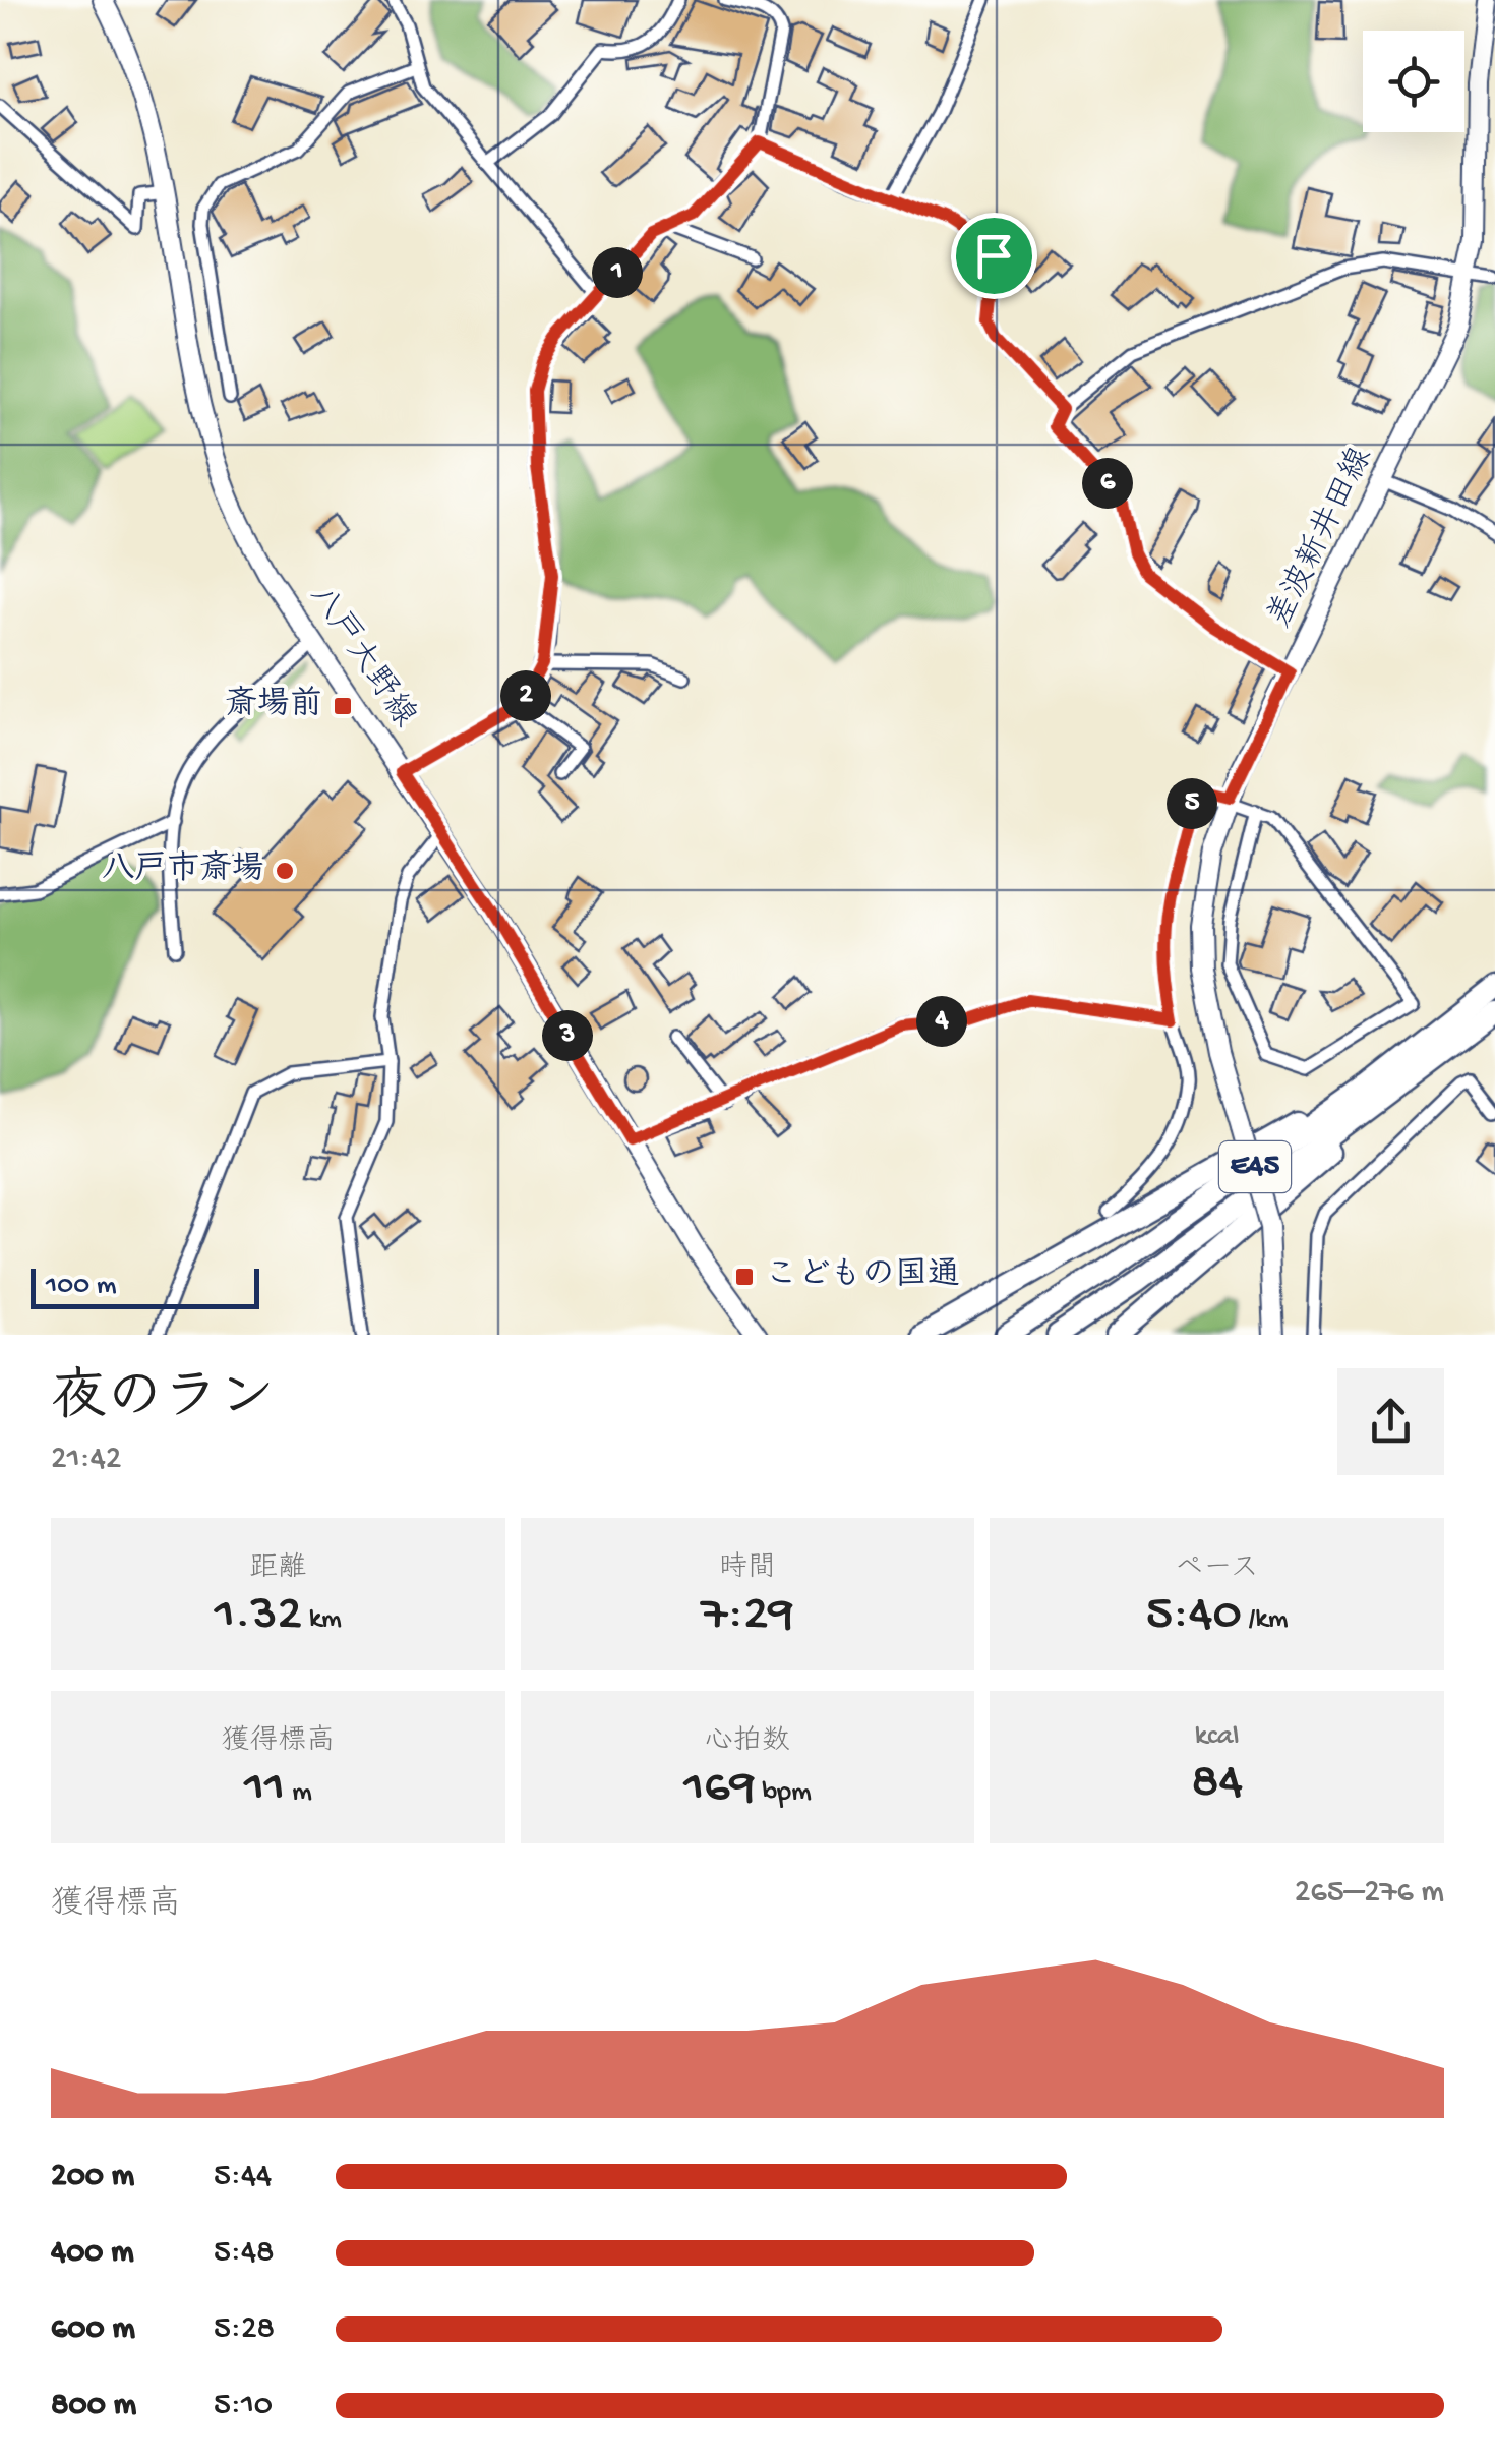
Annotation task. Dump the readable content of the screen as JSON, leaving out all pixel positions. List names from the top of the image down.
{
  "streets": {
    "highway": ["E45"],
    "main road": ["差波新井田線", "八戸大野線"]
  },
  "places": {
    "transit": ["斎場前", "こどもの国通"],
    "other": ["八戸市斎場"]
  },
  "scale_bar": "100 m",
  "page": {
    "pins": [
      "1",
      "6",
      "2",
      "5",
      "4",
      "3"
    ],
    "scale": "100 m",
    "heading": ["夜のラン", "21:42"],
    "stats": [
      ["距離", "1.32 km"],
      ["時間", "7:29"],
      ["ペース", "5:40 /km"],
      ["獲得標高", "11 m"],
      ["心拍数", "169 bpm"],
      ["kcal", "84"]
    ],
    "chart": ["獲得標高", "265–276 m"],
    "list": [
      {
        "name": "200 m",
        "note": "5:44"
      },
      {
        "name": "400 m",
        "note": "5:48"
      },
      {
        "name": "600 m",
        "note": "5:28"
      },
      {
        "name": "800 m",
        "note": "5:10"
      }
    ]
  }
}
